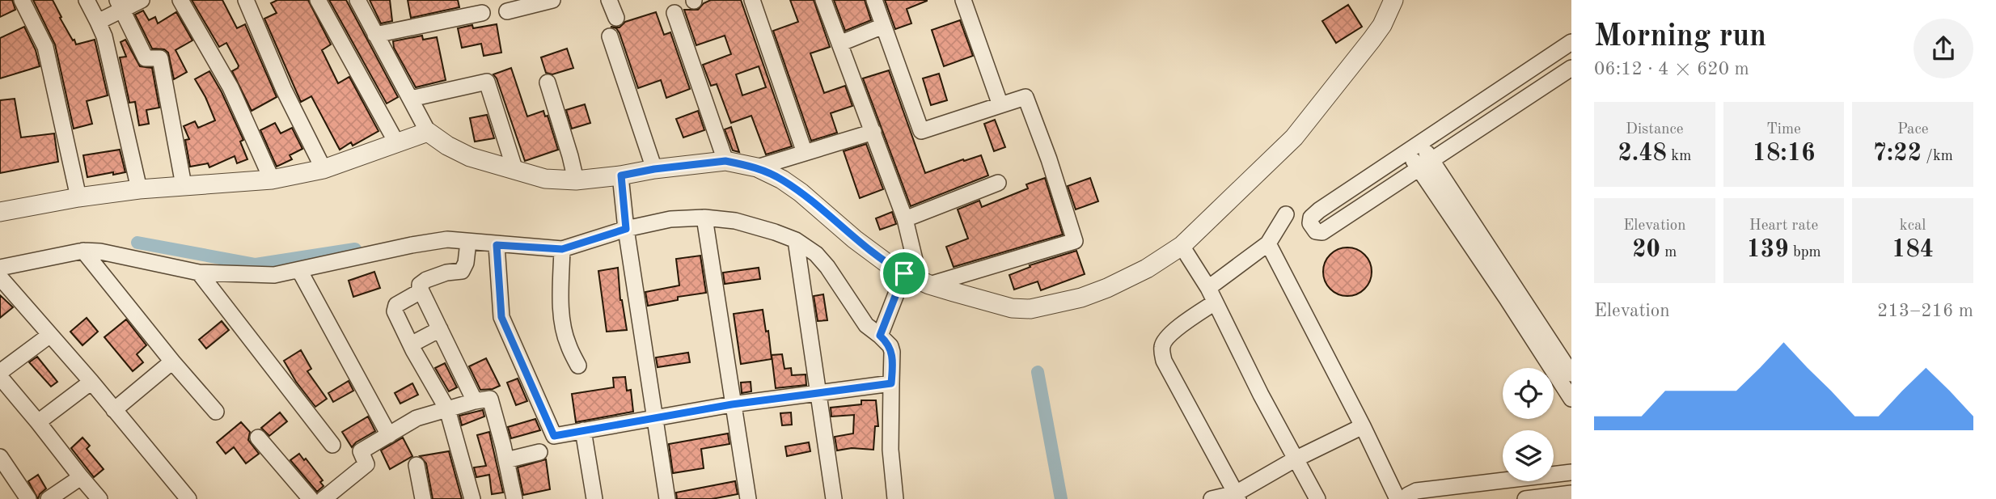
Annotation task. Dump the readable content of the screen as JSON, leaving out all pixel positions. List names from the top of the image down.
{
  "page": {
    "heading": ["Morning run", "06:12 · 4 × 620 m"],
    "stats": [
      ["Distance", "2.48 km"],
      ["Time", "18:16"],
      ["Pace", "7:22 /km"],
      ["Elevation", "20 m"],
      ["Heart rate", "139 bpm"],
      ["kcal", "184"]
    ],
    "chart": ["Elevation", "213–216 m"]
  }
}
